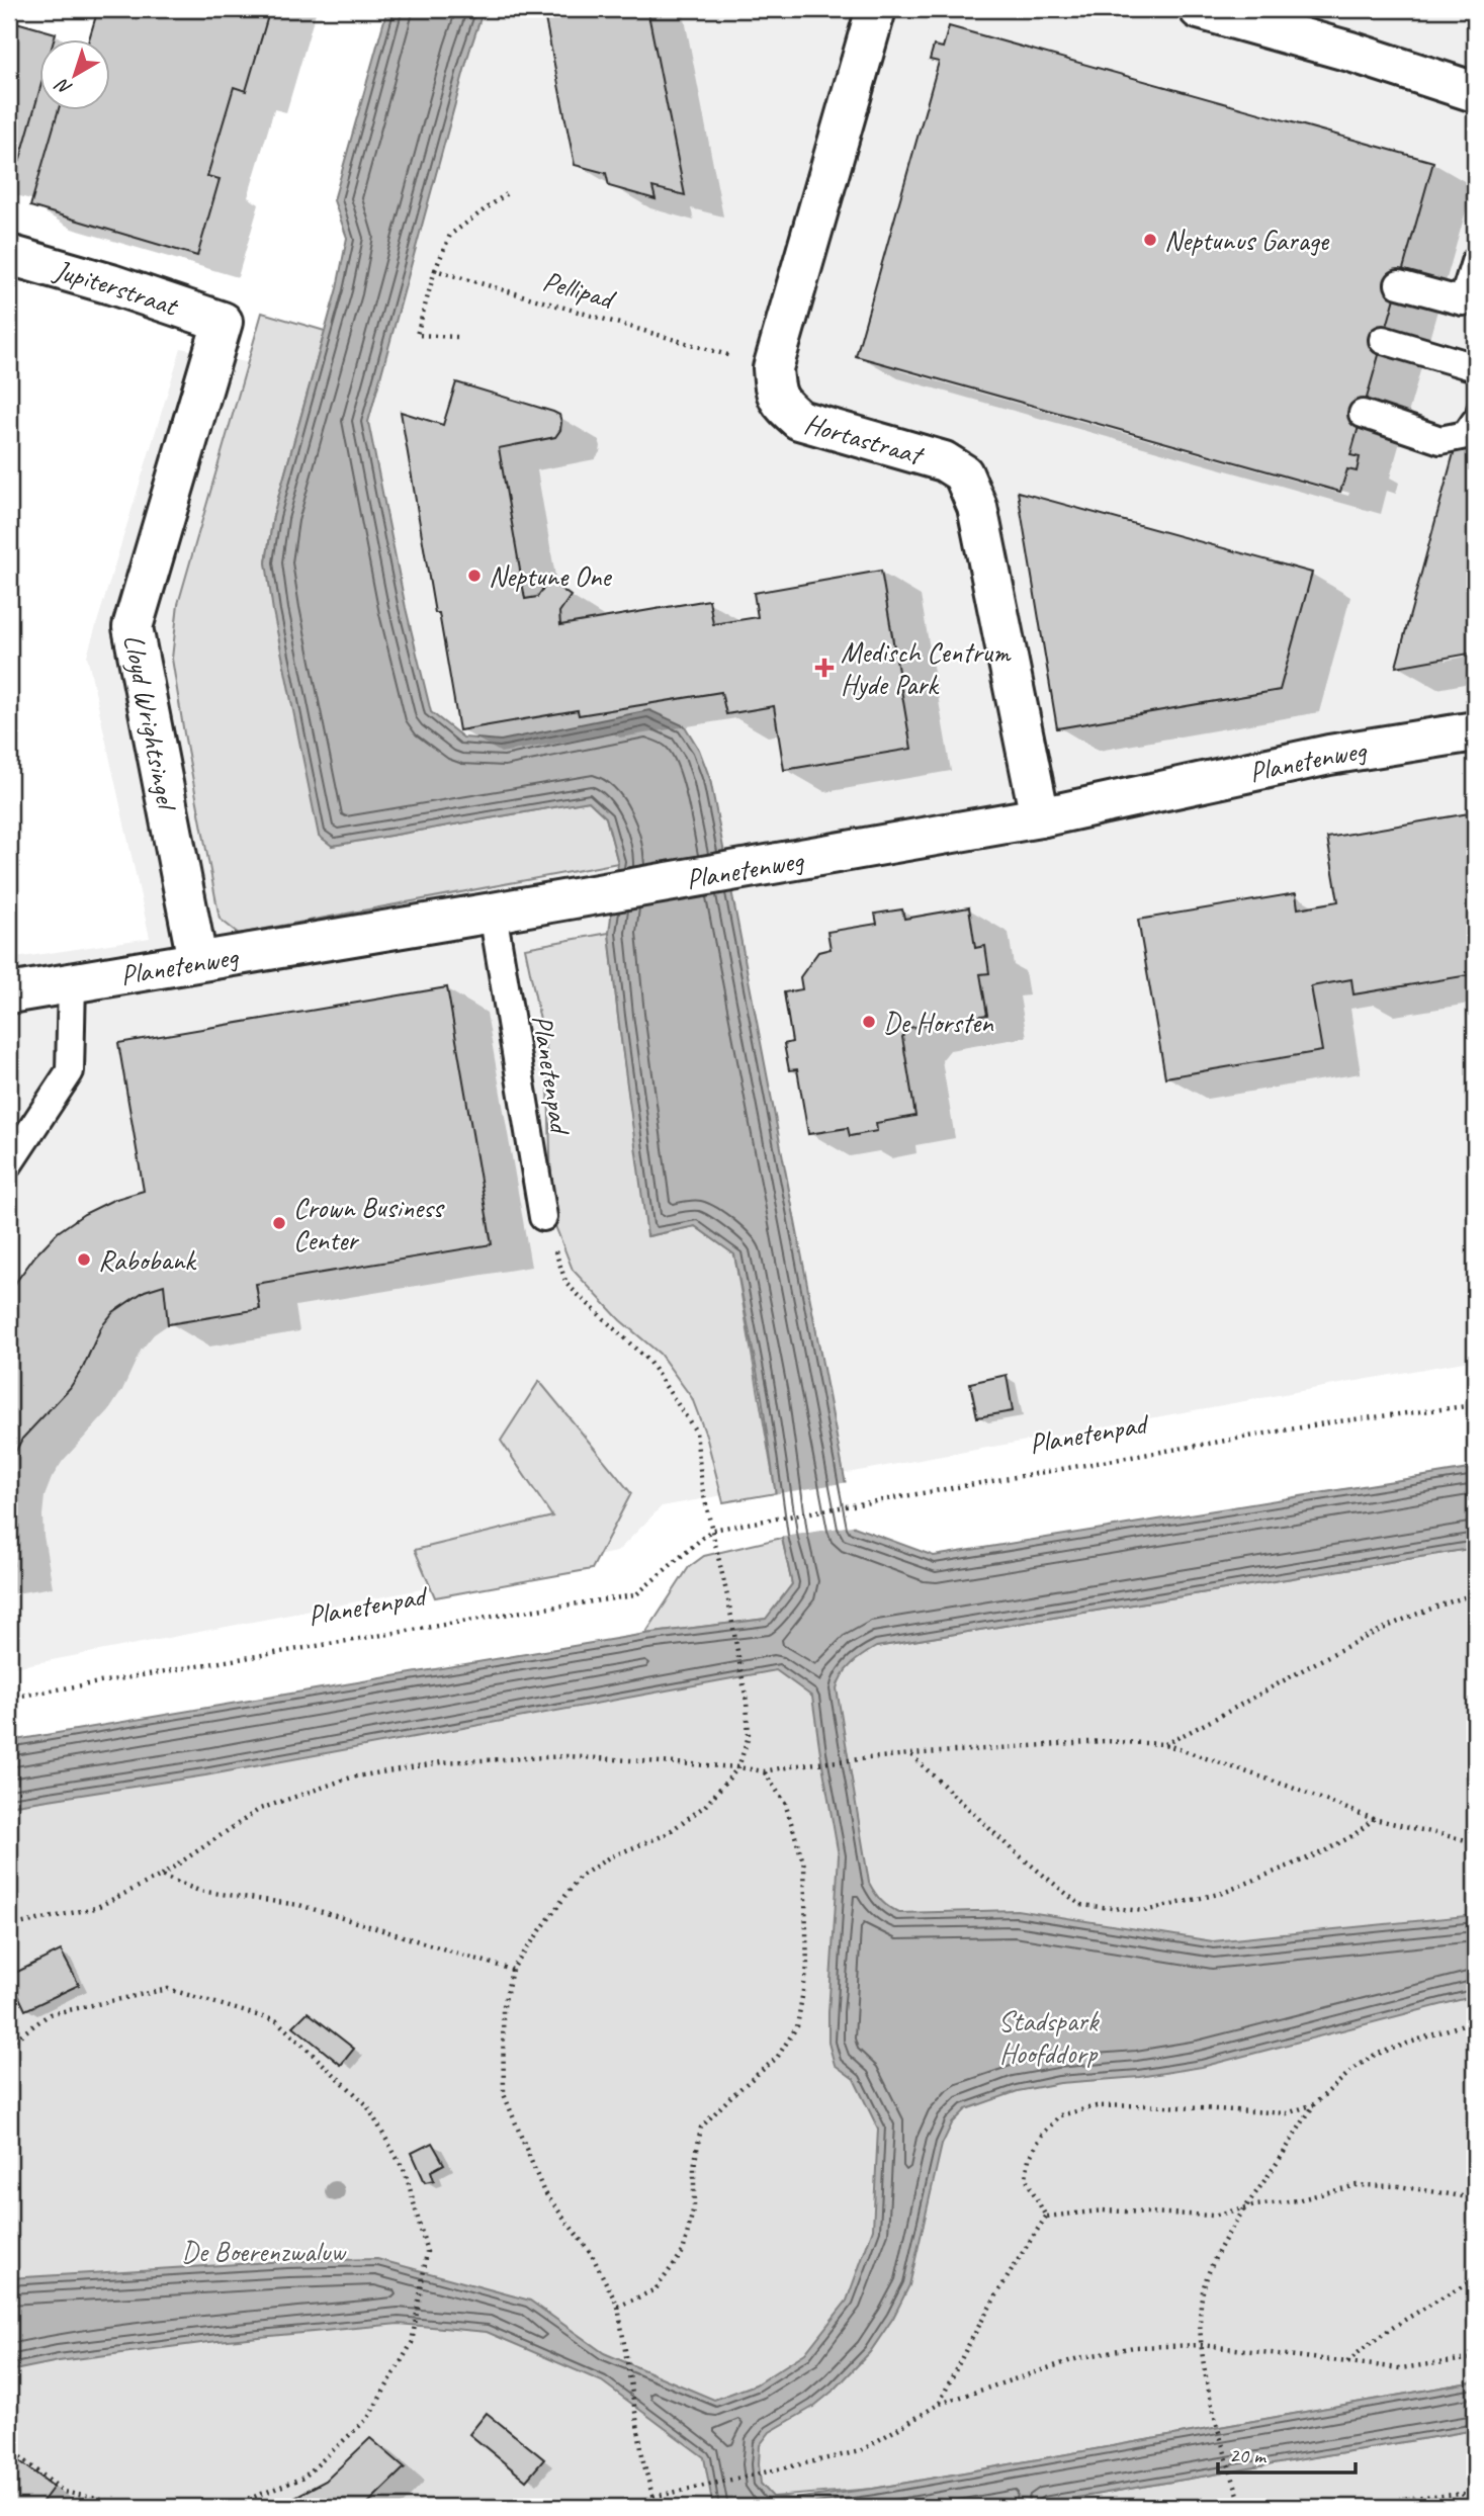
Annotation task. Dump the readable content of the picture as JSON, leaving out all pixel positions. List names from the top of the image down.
{
  "streets": {
    "street": [
      "Jupiterstraat",
      "Hortastraat",
      "Lloyd Wrightsingel",
      "Planetenweg"
    ],
    "lane": ["Planetenpad"],
    "path": ["Pellipad"]
  },
  "crossings": [
    ["Jupiterstraat", "Lloyd Wrightsingel"],
    ["Pellipad", "Hortastraat"],
    ["Hortastraat", "Planetenweg"],
    ["Lloyd Wrightsingel", "Planetenweg"],
    ["Planetenweg", "Planetenpad"]
  ],
  "parks": ["Stadspark Hoofddorp", "De Boerenzwaluw"],
  "places": {
    "other": [
      "Neptunus Garage",
      "Neptune One",
      "De Horsten",
      "Crown Business Center",
      "Rabobank"
    ],
    "health": ["Medisch Centrum Hyde Park"]
  },
  "scale_bar": "20 m",
  "north": "bottom left"
}
